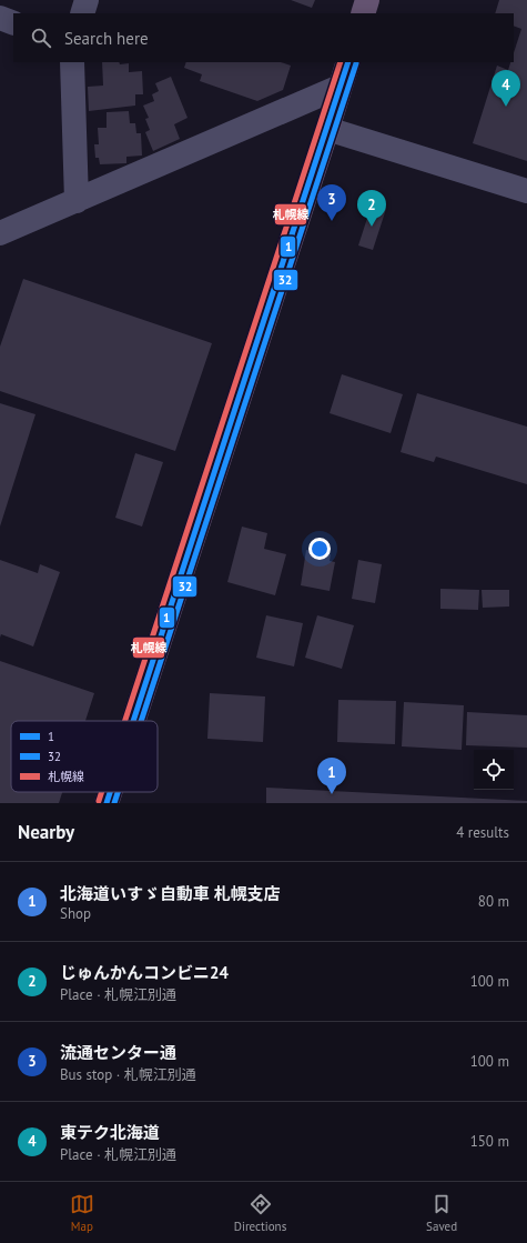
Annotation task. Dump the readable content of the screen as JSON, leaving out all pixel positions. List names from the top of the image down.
{
  "lines": ["transit line 1", "transit line 札幌線", "transit line 32"],
  "legend": ["1", "32", "札幌線"],
  "page": {
    "search": "Search here",
    "pins": [
      "4",
      "3",
      "2",
      "1"
    ],
    "heading": ["Nearby", "4 results"],
    "list": [
      {
        "mark": "1",
        "name": "北海道いすゞ自動車 札幌支店",
        "note": "Shop",
        "value": "80 m"
      },
      {
        "mark": "2",
        "name": "じゅんかんコンビニ24",
        "note": "Place · 札幌江別通",
        "value": "100 m"
      },
      {
        "mark": "3",
        "name": "流通センター通",
        "note": "Bus stop · 札幌江別通",
        "value": "100 m"
      },
      {
        "mark": "4",
        "name": "東テク北海道",
        "note": "Place · 札幌江別通",
        "value": "150 m"
      }
    ],
    "nav": ["Map", "Directions", "Saved"]
  }
}
